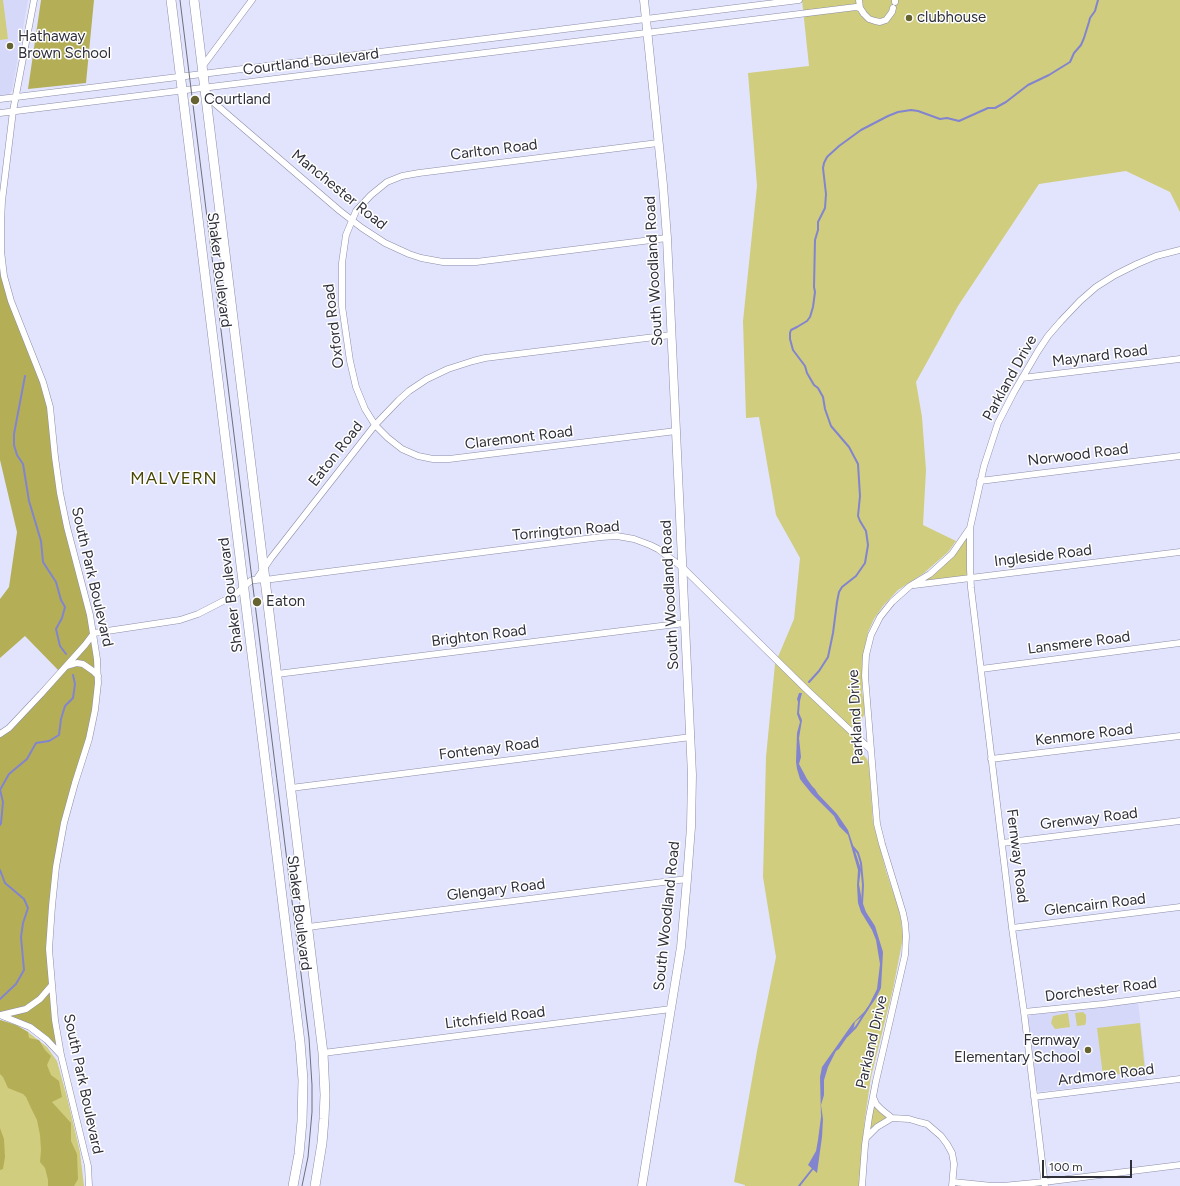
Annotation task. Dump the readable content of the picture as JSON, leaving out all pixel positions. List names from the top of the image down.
{
  "streets": {
    "main road": ["Shaker Boulevard"],
    "street": [
      "Courtland Boulevard",
      "Carlton Road",
      "Manchester Road",
      "South Woodland Road",
      "Oxford Road",
      "Maynard Road",
      "Parkland Drive",
      "Claremont Road",
      "Eaton Road",
      "Norwood Road",
      "Torrington Road",
      "Ingleside Road",
      "South Park Boulevard",
      "Brighton Road",
      "Lansmere Road",
      "Kenmore Road",
      "Fontenay Road",
      "Grenway Road",
      "Fernway Road",
      "Glengary Road",
      "Glencairn Road",
      "Dorchester Road",
      "Litchfield Road",
      "Ardmore Road"
    ]
  },
  "crossings": [
    ["Courtland Boulevard", "Manchester Road"],
    ["Courtland Boulevard", "Shaker Boulevard"],
    ["Courtland Boulevard", "South Woodland Road"],
    ["Courtland Boulevard", "South Park Boulevard"],
    ["Carlton Road", "Manchester Road"],
    ["Carlton Road", "South Woodland Road"],
    ["Carlton Road", "Oxford Road"],
    ["Manchester Road", "Shaker Boulevard"],
    ["Manchester Road", "South Woodland Road"],
    ["Manchester Road", "Oxford Road"],
    ["Shaker Boulevard", "Eaton Road"],
    ["Shaker Boulevard", "Torrington Road"],
    ["Shaker Boulevard", "Brighton Road"],
    ["Shaker Boulevard", "Fontenay Road"],
    ["Shaker Boulevard", "Glengary Road"],
    ["Shaker Boulevard", "Litchfield Road"],
    ["South Woodland Road", "Claremont Road"],
    ["South Woodland Road", "Eaton Road"],
    ["South Woodland Road", "Torrington Road"],
    ["South Woodland Road", "Brighton Road"],
    ["South Woodland Road", "Fontenay Road"],
    ["South Woodland Road", "Glengary Road"],
    ["South Woodland Road", "Litchfield Road"],
    ["Oxford Road", "Claremont Road"],
    ["Oxford Road", "Eaton Road"],
    ["Maynard Road", "Parkland Drive"],
    ["Parkland Drive", "Norwood Road"],
    ["Parkland Drive", "Torrington Road"],
    ["Parkland Drive", "Ingleside Road"],
    ["Parkland Drive", "Fernway Road"],
    ["Claremont Road", "Eaton Road"],
    ["Ingleside Road", "Fernway Road"],
    ["Lansmere Road", "Fernway Road"],
    ["Kenmore Road", "Fernway Road"],
    ["Grenway Road", "Fernway Road"],
    ["Fernway Road", "Glencairn Road"],
    ["Fernway Road", "Dorchester Road"],
    ["Fernway Road", "Ardmore Road"]
  ],
  "districts": ["MALVERN"],
  "places": [
    "clubhouse",
    "Hathaway Brown School",
    "Courtland",
    "Eaton",
    "Fernway Elementary School"
  ],
  "scale_bar": "100 m"
}
